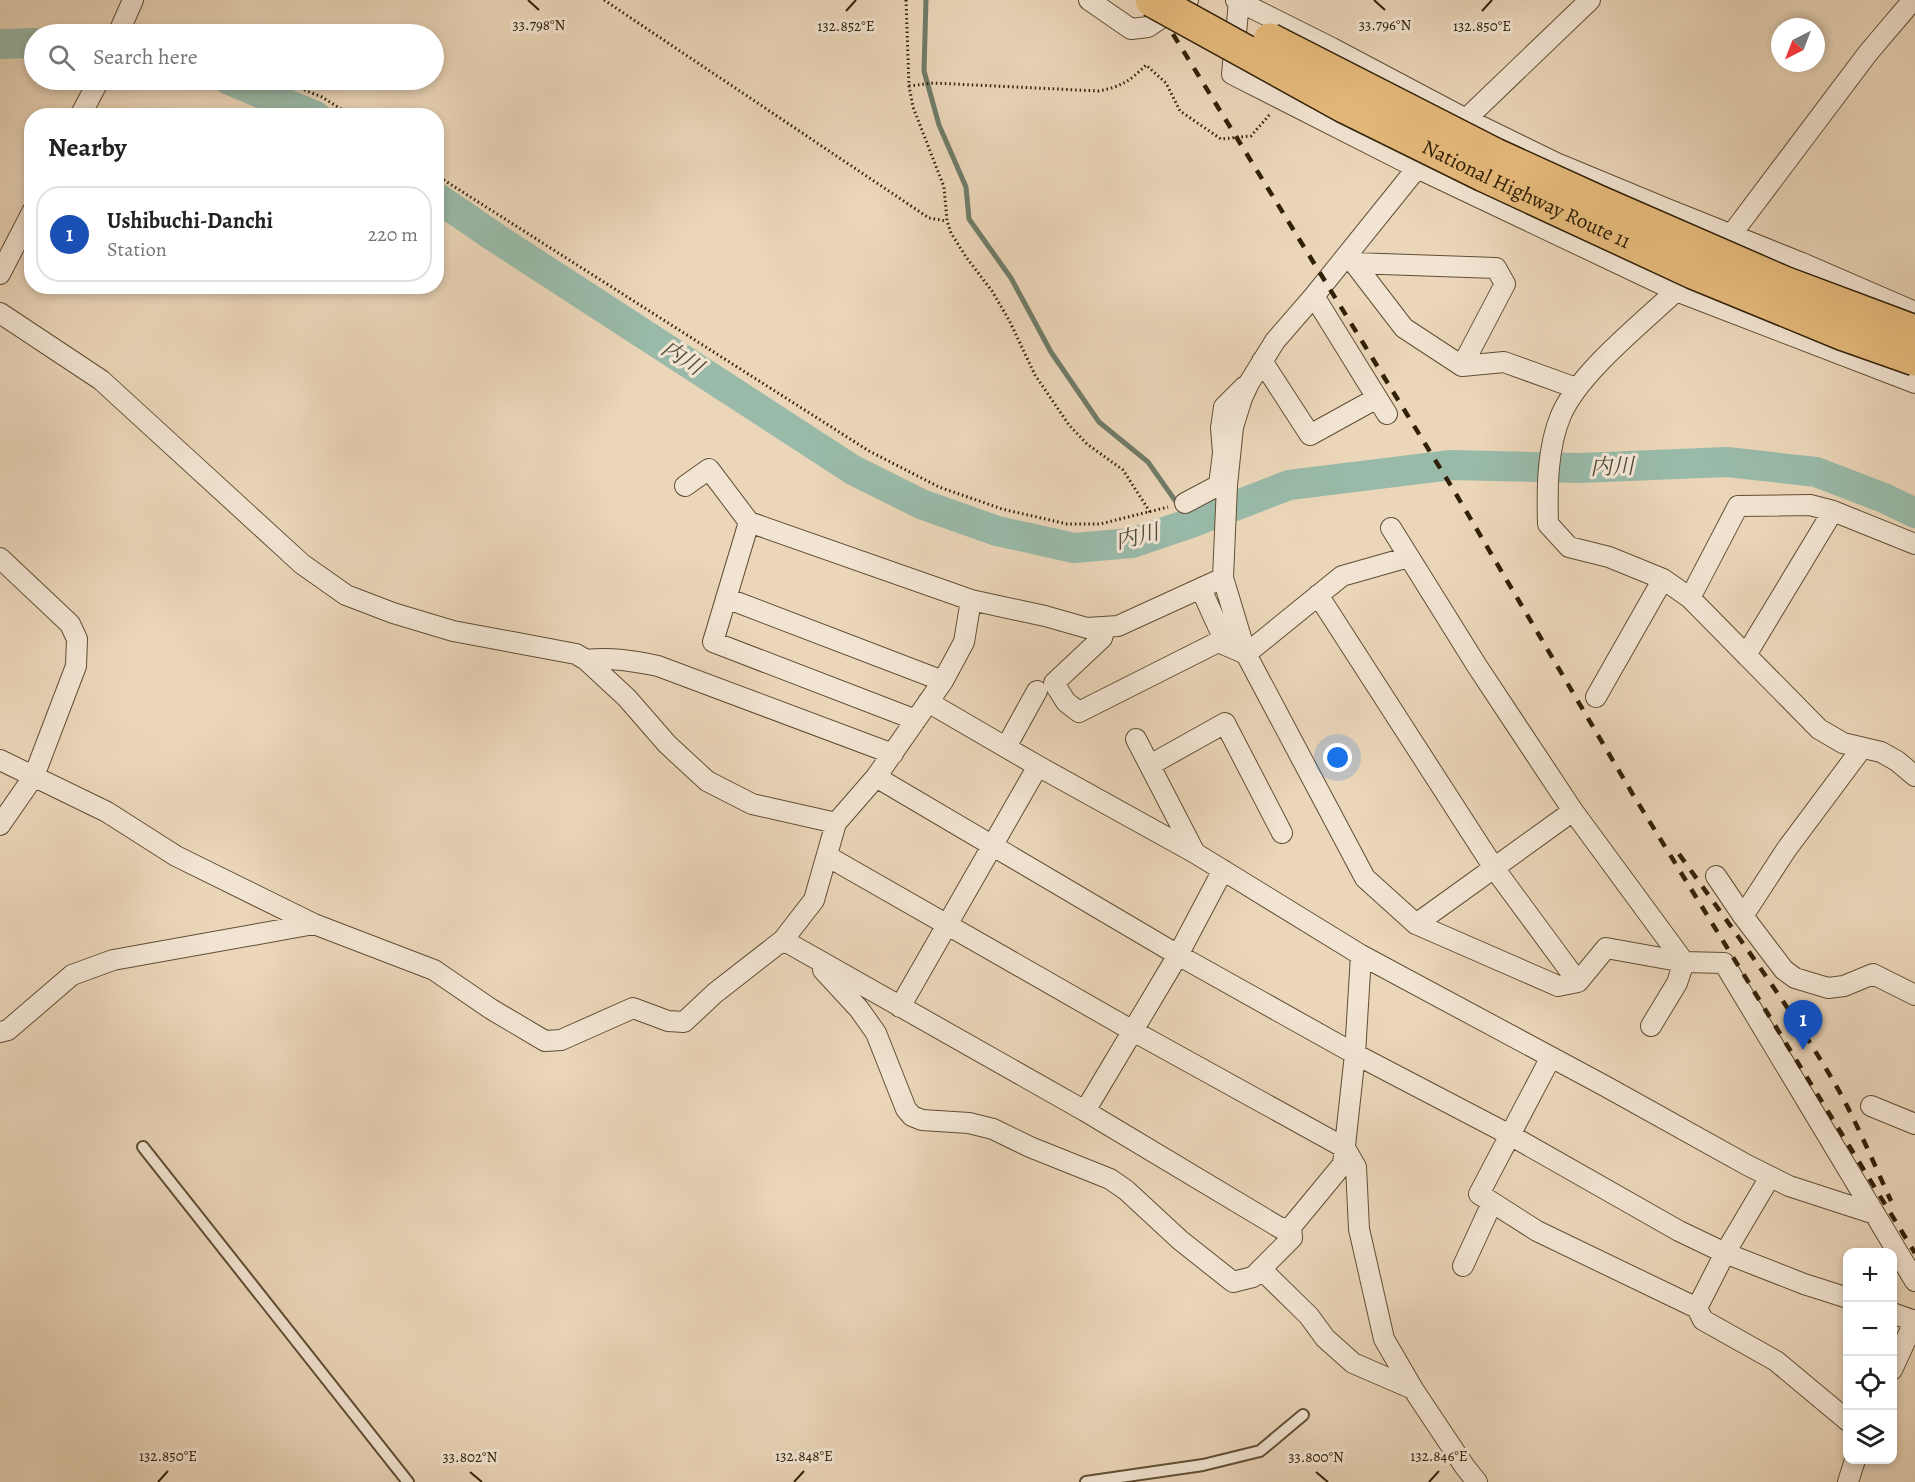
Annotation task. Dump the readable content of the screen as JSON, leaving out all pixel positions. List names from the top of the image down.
{
  "streets": {
    "highway": ["National Highway Route 11"]
  },
  "water": ["内川"],
  "north": "bottom left",
  "page": {
    "search": "Search here",
    "heading": "Nearby",
    "list": [
      {
        "mark": "1",
        "name": "Ushibuchi-Danchi",
        "note": "Station",
        "value": "220 m"
      }
    ],
    "pins": "1",
    "map_buttons": ["+", "−"]
  },
  "coordinates": [
    "33.798°N",
    "33.796°N",
    "132.852°E",
    "132.850°E",
    "132.848°E",
    "132.846°E",
    "33.802°N",
    "33.800°N"
  ]
}
